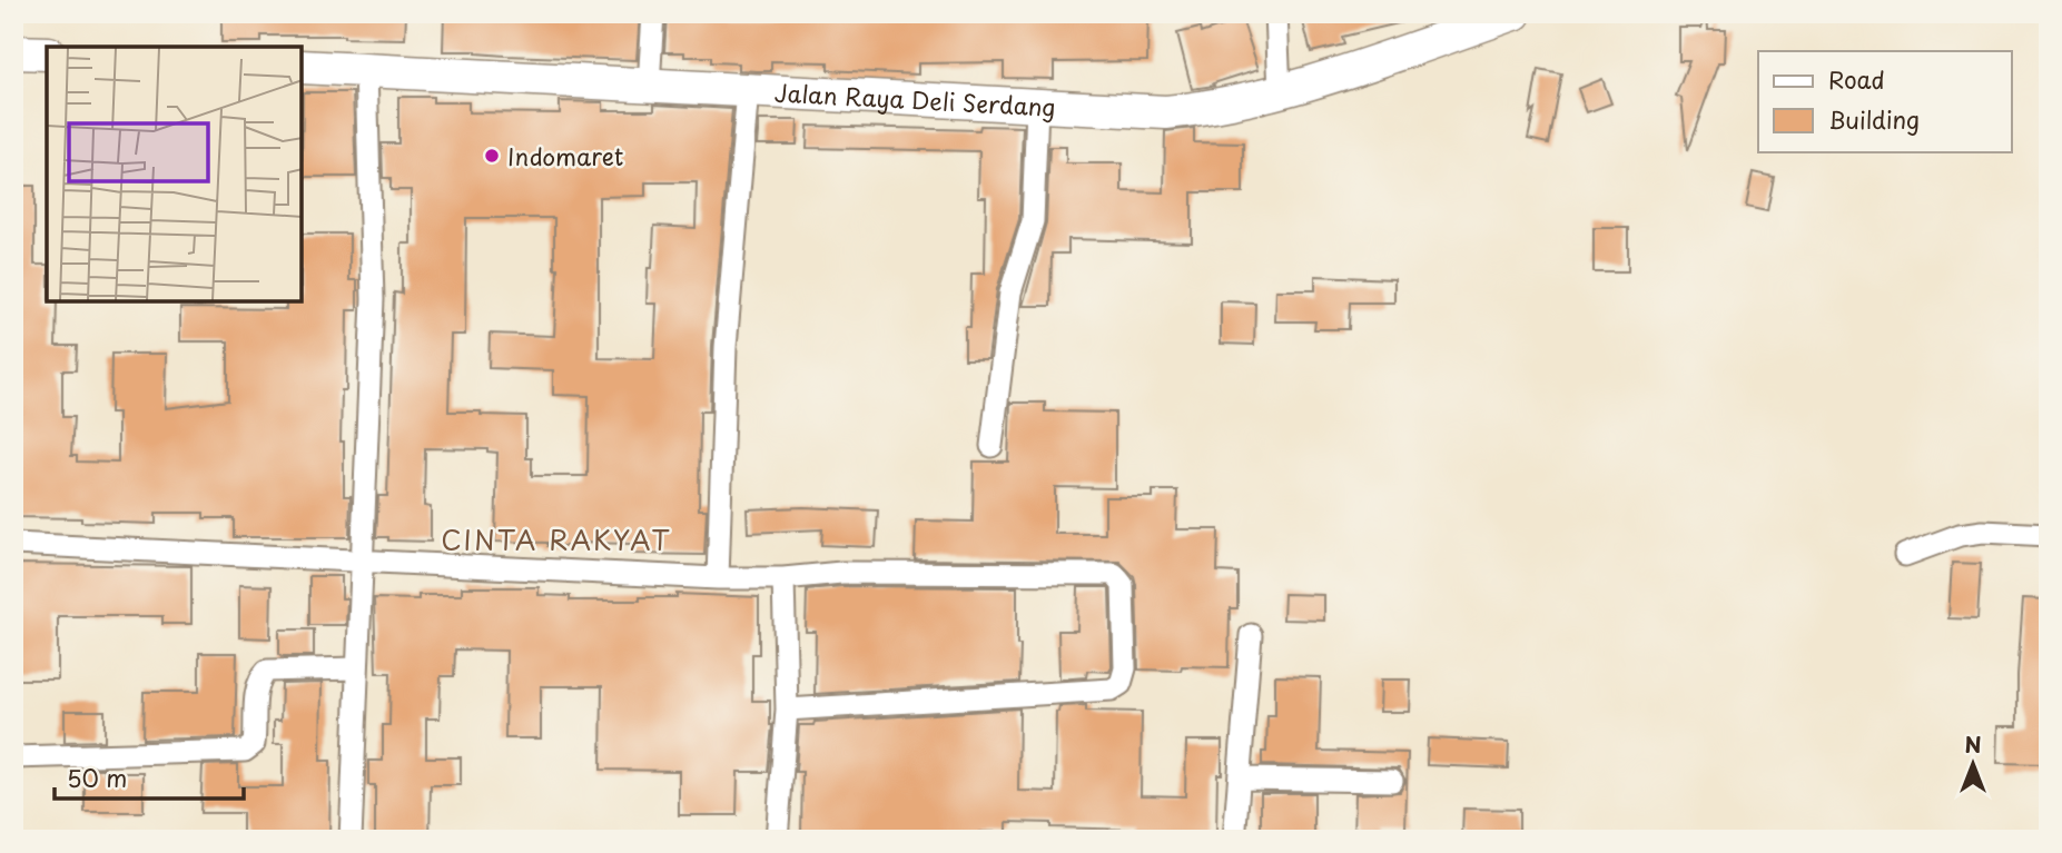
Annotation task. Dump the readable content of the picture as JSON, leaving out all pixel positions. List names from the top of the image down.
{
  "streets": {
    "main road": ["Jalan Raya Deli Serdang"]
  },
  "districts": ["CINTA RAKYAT"],
  "places": ["Indomaret"],
  "legend": ["Road", "Building"],
  "scale_bar": "50 m",
  "north": "top"
}
